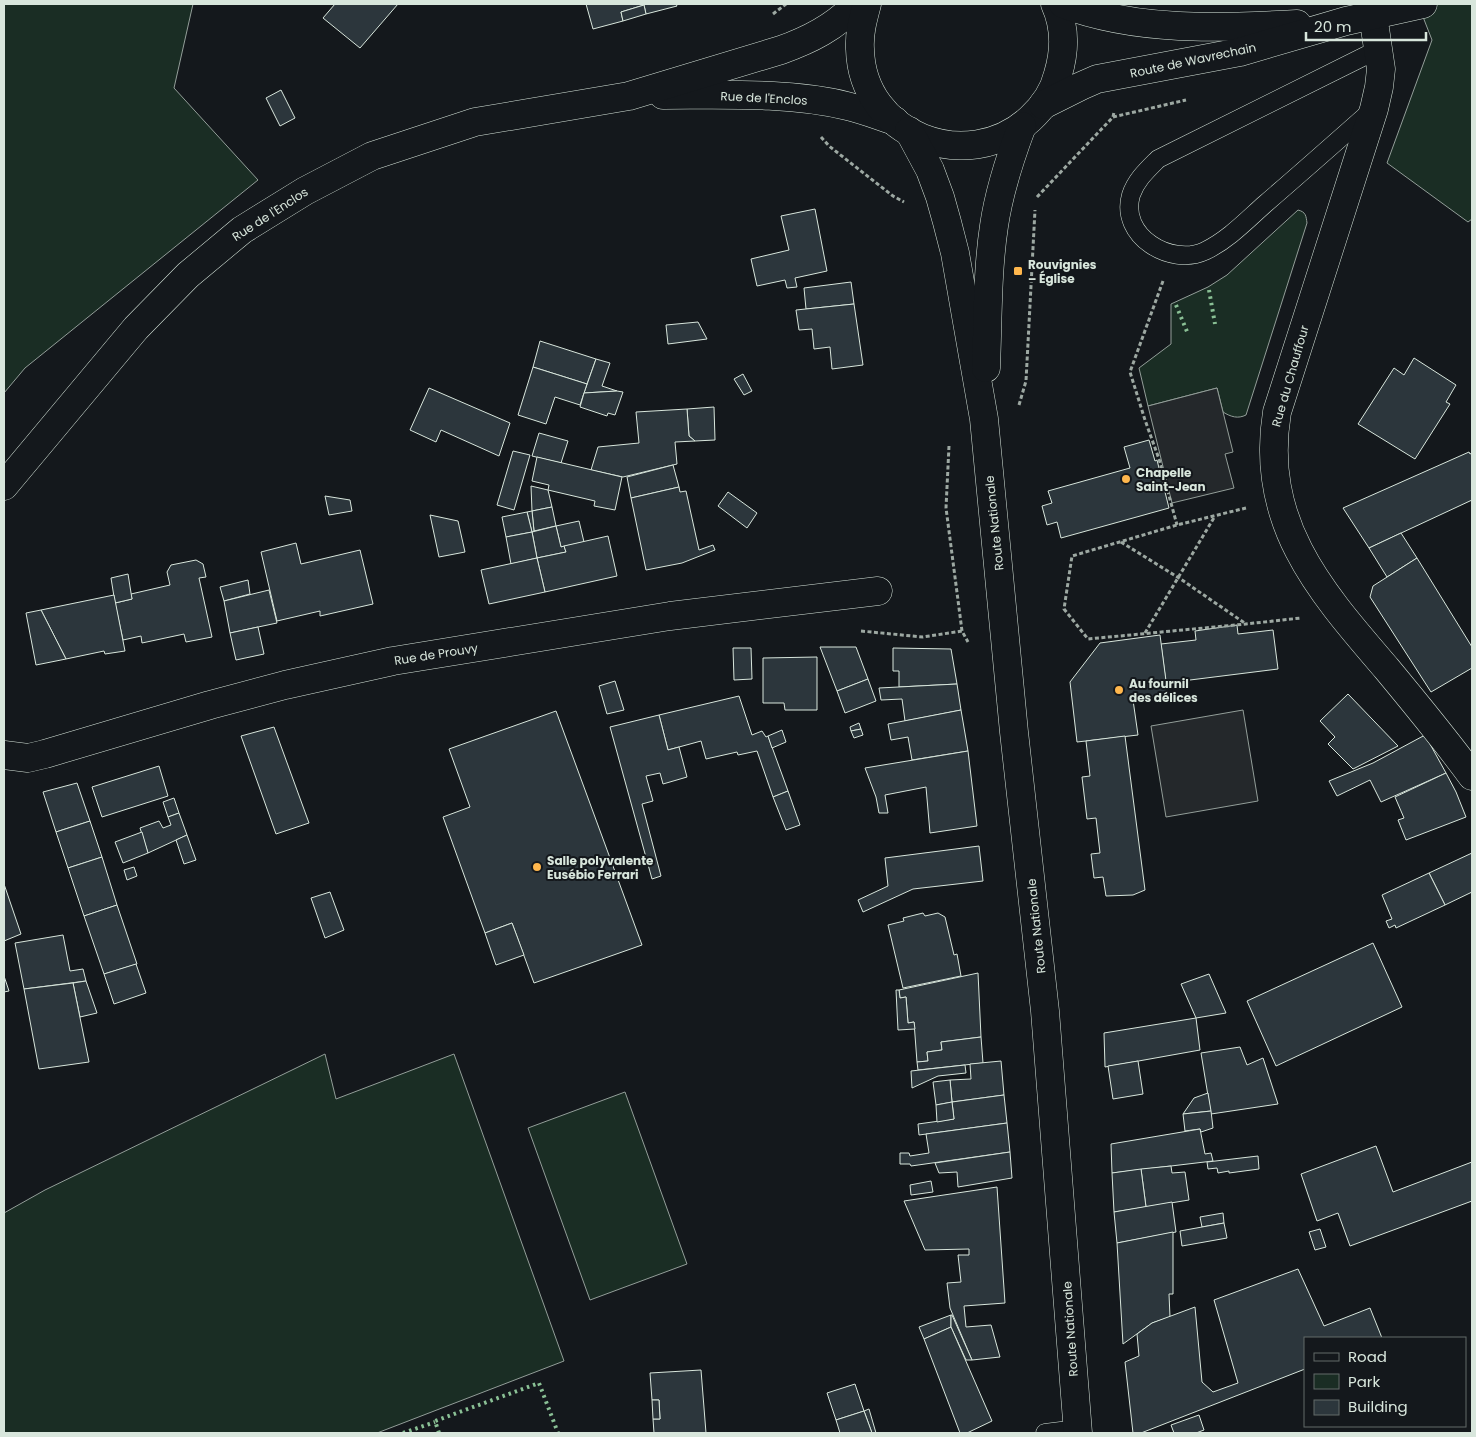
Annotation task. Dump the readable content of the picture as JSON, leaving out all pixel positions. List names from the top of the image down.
{
  "streets": {
    "street": [
      "Route de Wavrechain",
      "Rue de l'Enclos",
      "Rue du Chauffour",
      "Route Nationale",
      "Rue de Prouvy"
    ]
  },
  "crossings": [
    ["Route de Wavrechain", "Rue du Chauffour"],
    ["Rue de l'Enclos", "Route Nationale"]
  ],
  "places": {
    "transit": ["Rouvignies – Église"],
    "other": ["Chapelle Saint-Jean", "Au fournil des délices", "Salle polyvalente Eusébio Ferrari"]
  },
  "legend": ["Road", "Park", "Building"],
  "scale_bar": "20 m"
}
